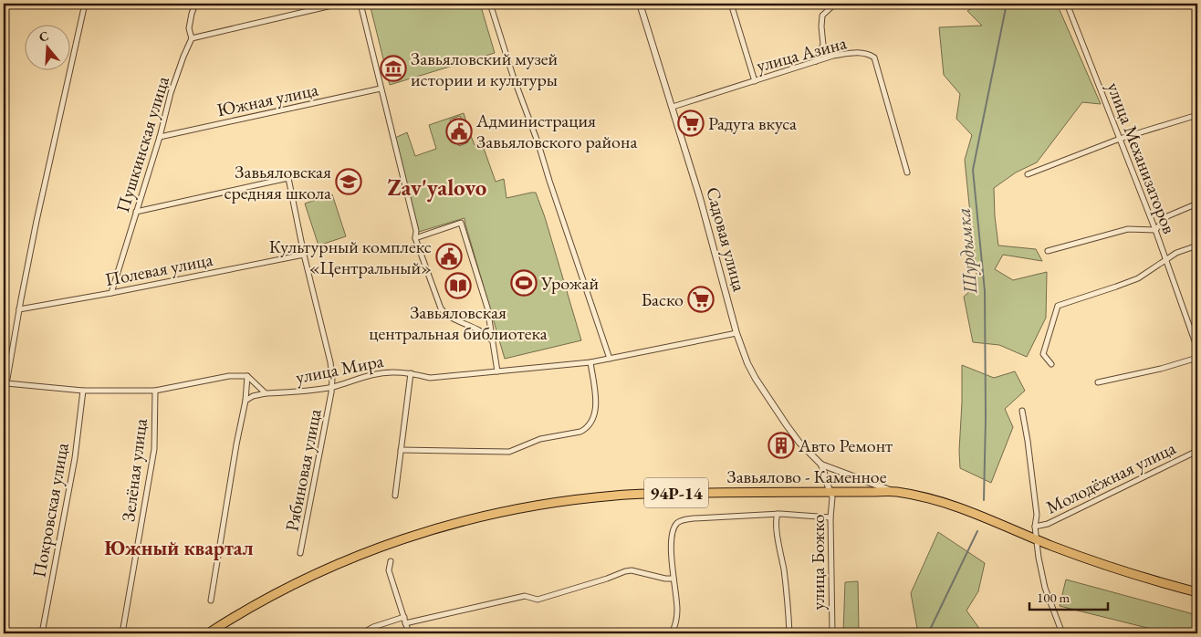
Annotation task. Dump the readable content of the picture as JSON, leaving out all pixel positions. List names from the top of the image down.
{
  "streets": {
    "main road": ["Завьялово - Каменное", "94Р-14"],
    "street": [
      "улица Азина",
      "Южная улица",
      "Пушкинская улица",
      "улица Механизаторов",
      "Садовая улица",
      "Полевая улица",
      "улица Мира",
      "Зелёная улица",
      "Рябиновая улица",
      "Молодёжная улица",
      "Покровская улица",
      "улица Божко"
    ]
  },
  "crossings": [
    ["улица Азина", "Садовая улица"],
    ["Южная улица", "Пушкинская улица"],
    ["Пушкинская улица", "Полевая улица"],
    ["Пушкинская улица", "Рябиновая улица"],
    ["Садовая улица", "улица Мира"],
    ["Полевая улица", "Рябиновая улица"],
    ["улица Мира", "Рябиновая улица"],
    ["Завьялово - Каменное", "улица Божко"]
  ],
  "districts": ["Zav'yalovo", "Южный квартал"],
  "water": ["Шурдымка"],
  "places": {
    "museum": ["Завьяловский музей истории и культуры"],
    "supermarket": ["Радуга вкуса", "Баско"],
    "public building": ["Администрация Завьяловского района", "Культурный комплекс «Центральный»"],
    "school or university": ["Завьяловская средняя школа"],
    "sports": ["Урожай"],
    "library": ["Завьяловская центральная библиотека"],
    "building": ["Авто Ремонт"]
  },
  "scale_bar": "100 m",
  "north": "top"
}
